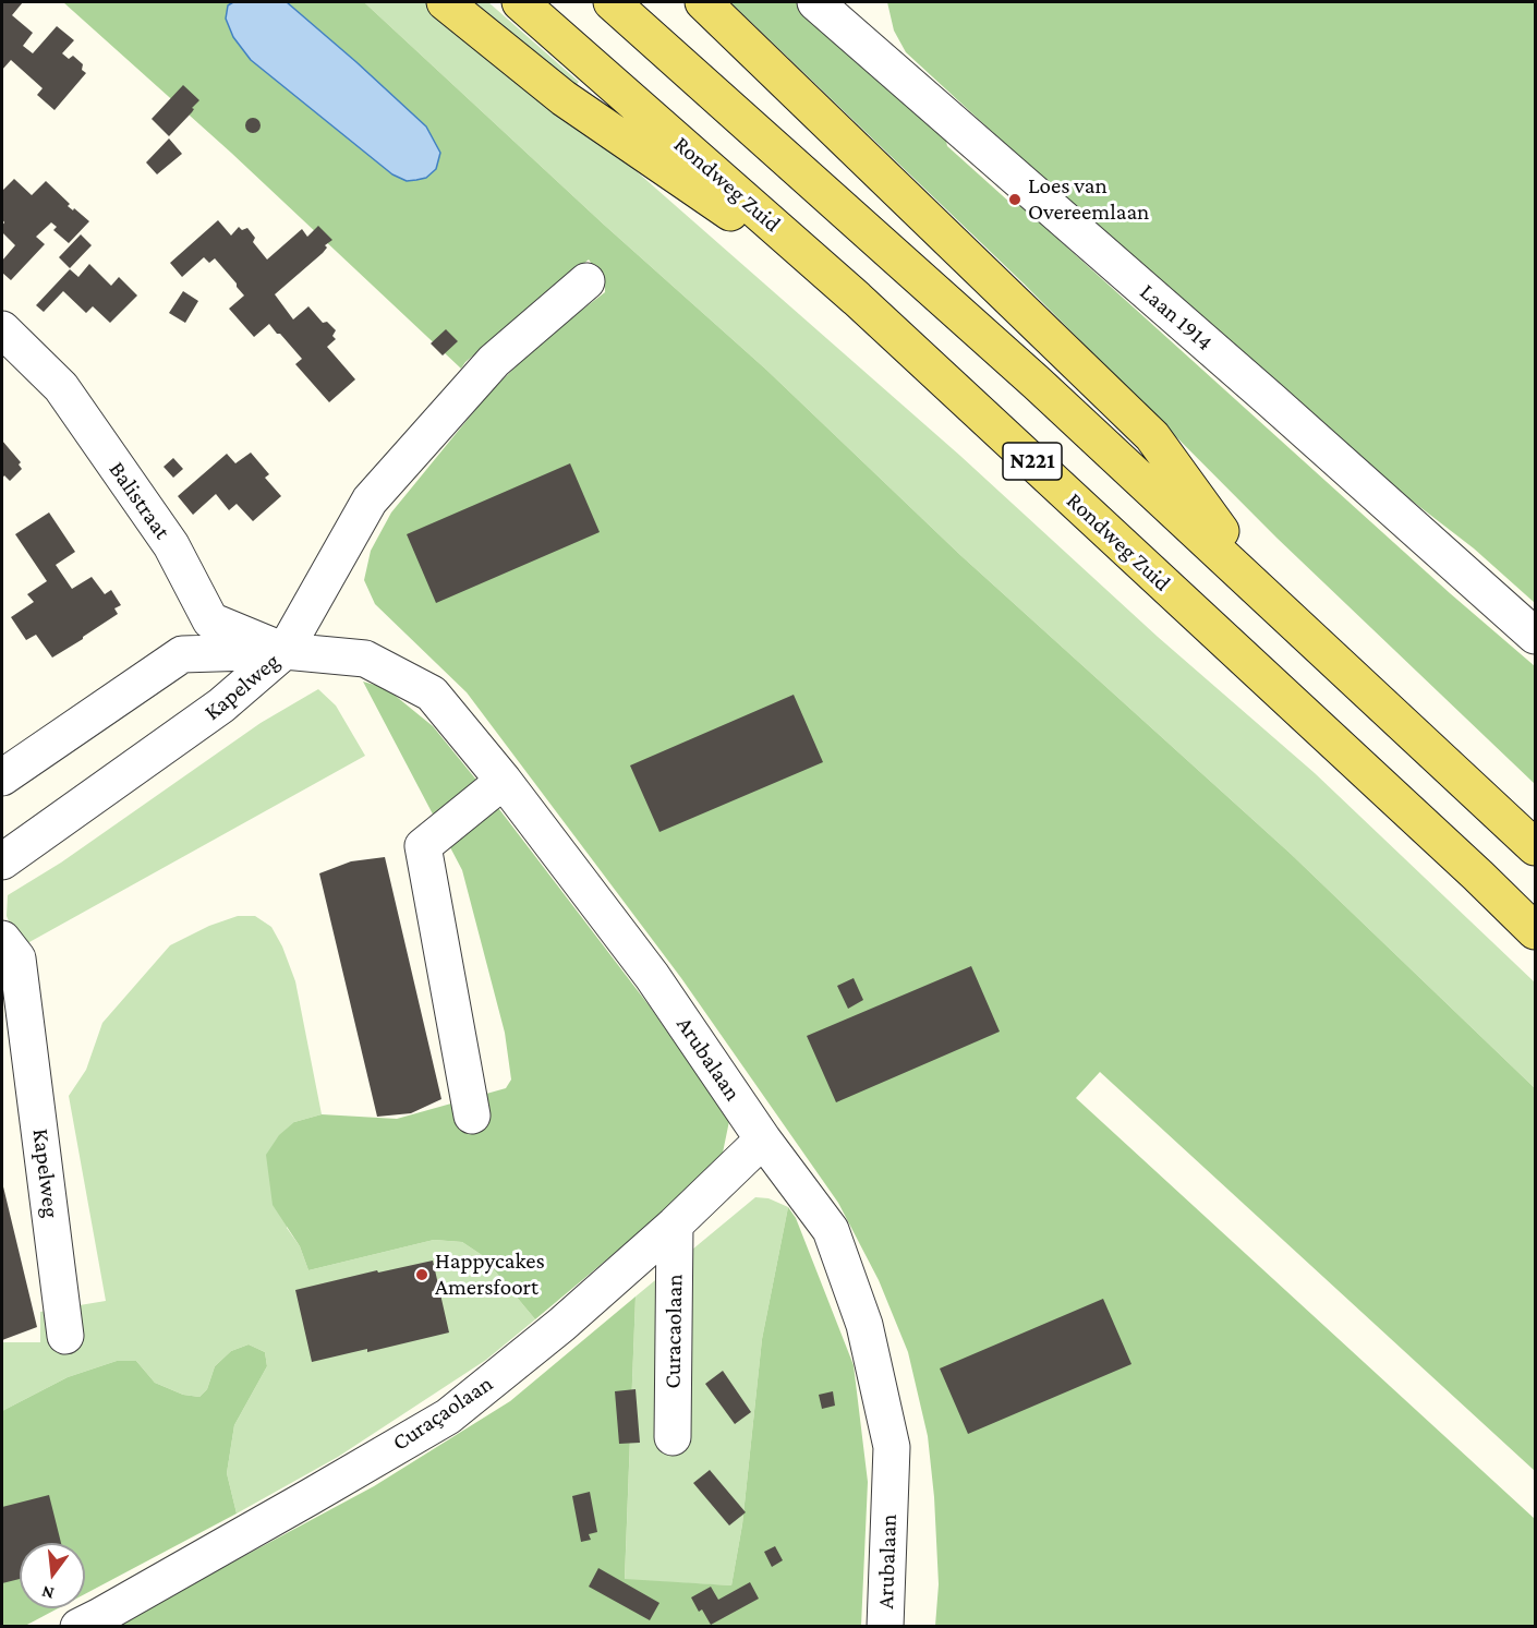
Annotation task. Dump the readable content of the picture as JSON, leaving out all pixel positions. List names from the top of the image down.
{
  "streets": {
    "main road": ["Rondweg Zuid", "N221"],
    "street": [
      "Laan 1914",
      "Balistraat",
      "Kapelweg",
      "Arubalaan",
      "Curacaolaan",
      "Curaçaolaan"
    ]
  },
  "crossings": [
    ["Rondweg Zuid", "N221"],
    ["Balistraat", "Kapelweg"],
    ["Balistraat", "Arubalaan"],
    ["Kapelweg", "Arubalaan"],
    ["Arubalaan", "Curaçaolaan"],
    ["Curacaolaan", "Curaçaolaan"]
  ],
  "places": ["Loes van Overeemlaan", "Happycakes Amersfoort"],
  "north": "bottom"
}
